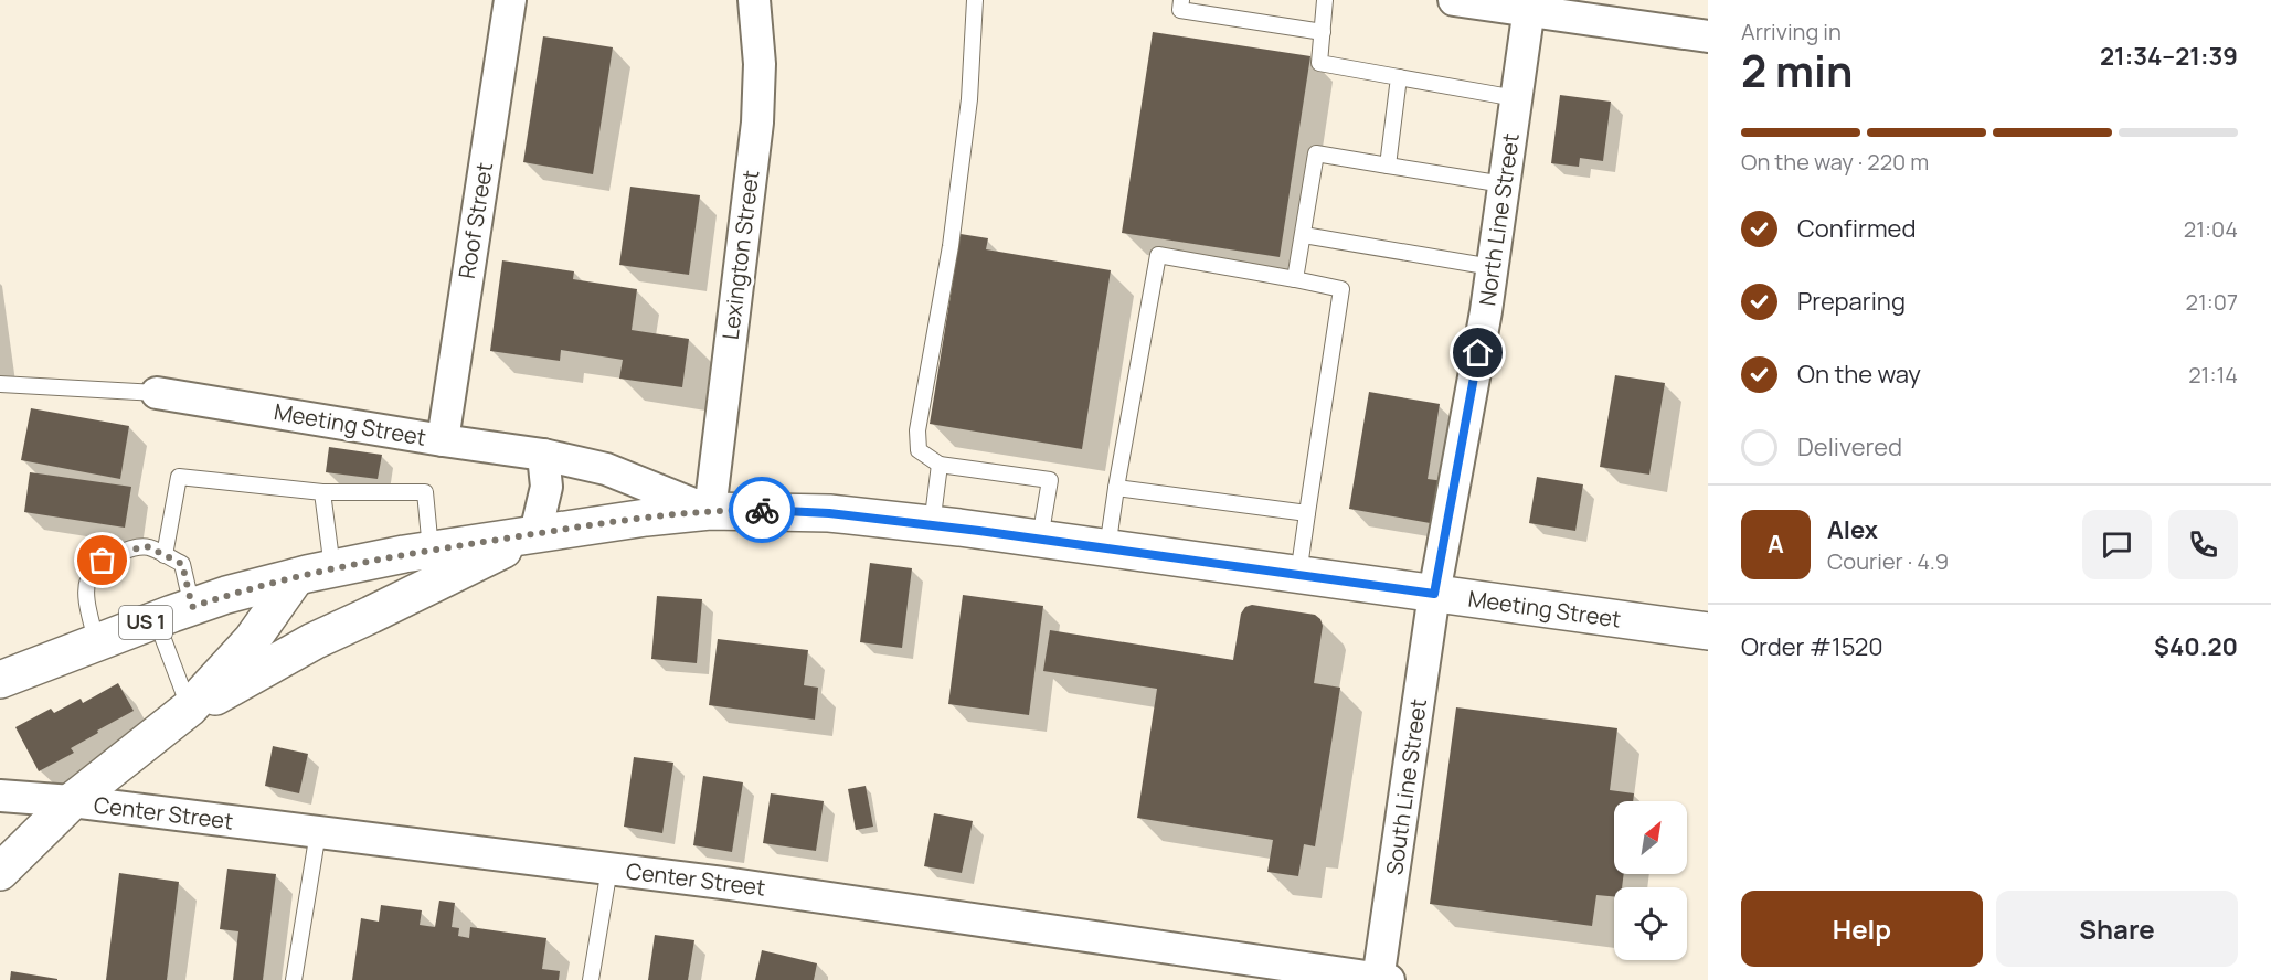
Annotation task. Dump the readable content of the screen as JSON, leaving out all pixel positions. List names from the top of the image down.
{
  "streets": {
    "main road": ["Meeting Street", "US 1"],
    "street": [
      "North Line Street",
      "Roof Street",
      "Lexington Street",
      "South Line Street",
      "Center Street"
    ]
  },
  "crossings": [
    ["North Line Street", "Meeting Street"],
    ["North Line Street", "South Line Street"],
    ["Roof Street", "Meeting Street"],
    ["Lexington Street", "Meeting Street"],
    ["Meeting Street", "US 1"],
    ["Meeting Street", "South Line Street"],
    ["South Line Street", "Center Street"]
  ],
  "north": "top right",
  "page": {
    "heading": ["2 min", "Arriving in", "21:34–21:39"],
    "panel": [
      "Alex",
      "Courier · 4.9",
      "Order #1520",
      "$40.20"
    ],
    "bar": "On the way · 220 m",
    "list": [
      ["Confirmed", "21:04"],
      ["Preparing", "21:07"],
      ["On the way", "21:14"],
      "Delivered"
    ],
    "round": "A",
    "buttons": ["Help", "Share"]
  }
}
